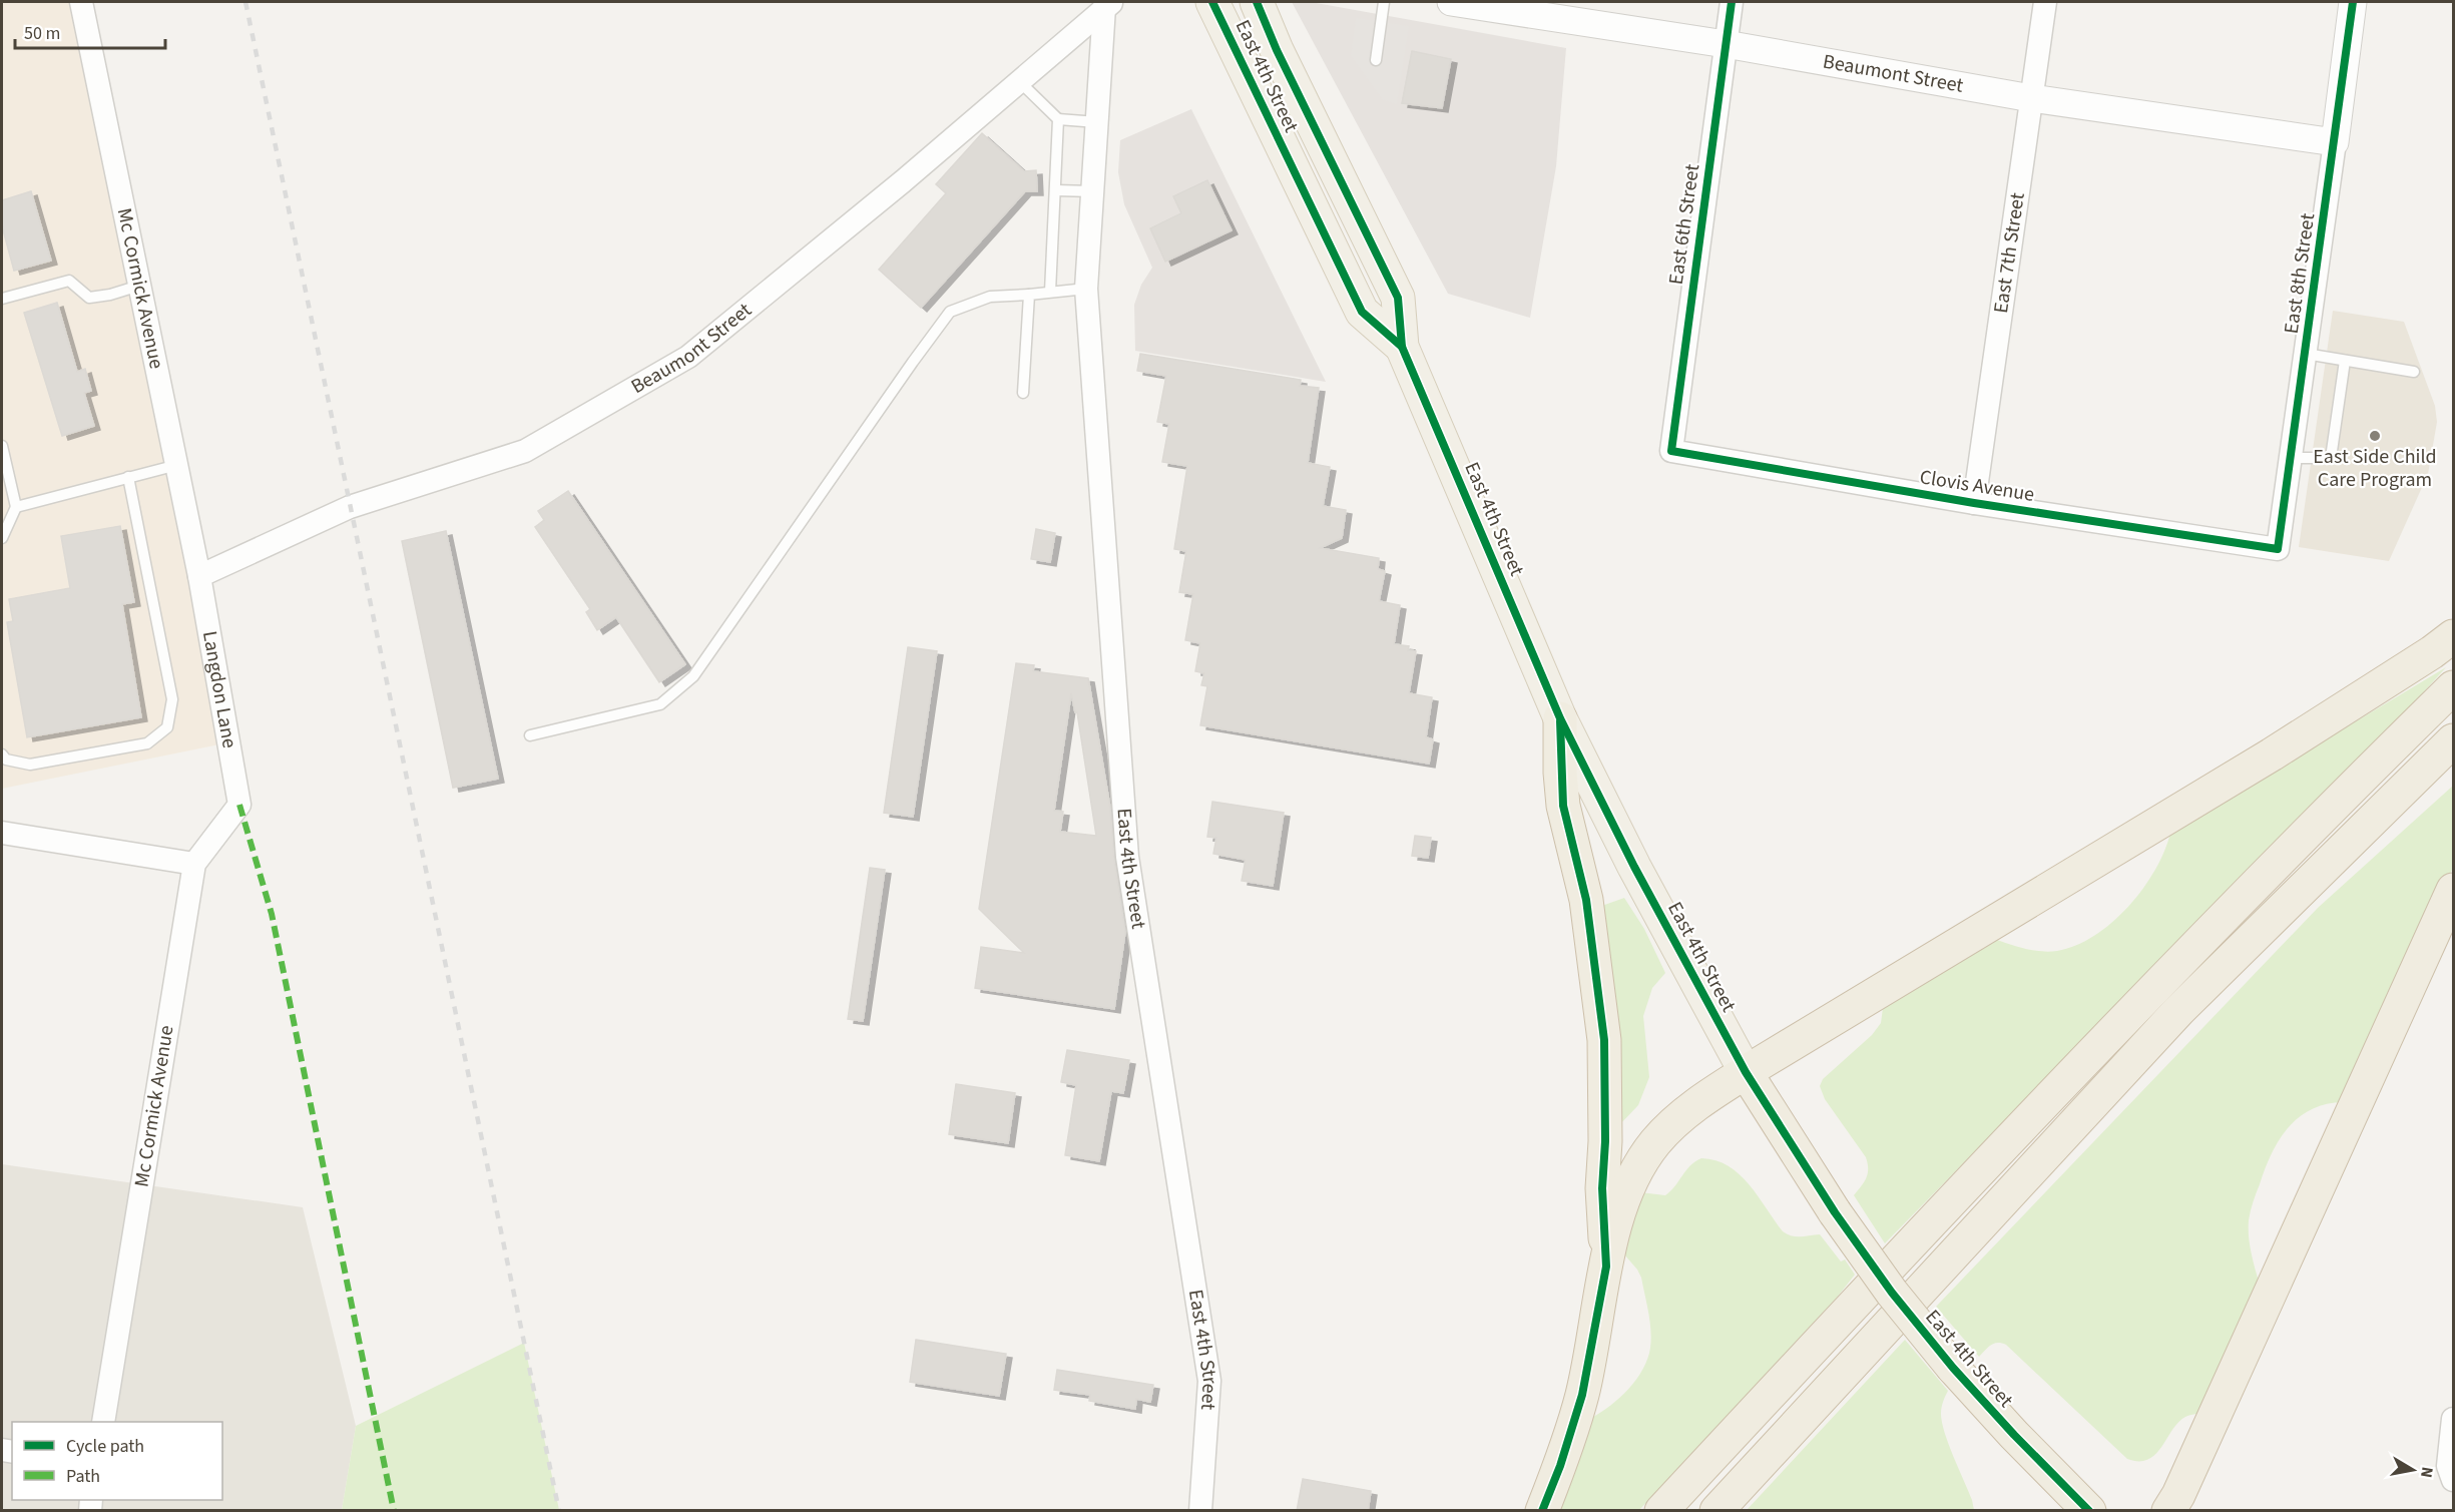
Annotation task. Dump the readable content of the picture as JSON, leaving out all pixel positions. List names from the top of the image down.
{
  "streets": {
    "highway": ["East 4th Street"],
    "street": [
      "Beaumont Street",
      "East 6th Street",
      "East 7th Street",
      "East 8th Street",
      "Mc Cormick Avenue",
      "Clovis Avenue",
      "Langdon Lane"
    ]
  },
  "crossings": [
    ["Beaumont Street", "East 4th Street"],
    ["Beaumont Street", "East 6th Street"],
    ["Beaumont Street", "East 7th Street"],
    ["Beaumont Street", "East 8th Street"],
    ["Beaumont Street", "Mc Cormick Avenue"],
    ["Beaumont Street", "Langdon Lane"],
    ["East 6th Street", "Clovis Avenue"],
    ["East 7th Street", "Clovis Avenue"],
    ["East 8th Street", "Clovis Avenue"],
    ["Mc Cormick Avenue", "Langdon Lane"]
  ],
  "places": ["East Side Child Care Program"],
  "legend": ["Cycle path", "Path"],
  "scale_bar": "50 m",
  "north": "right"
}
